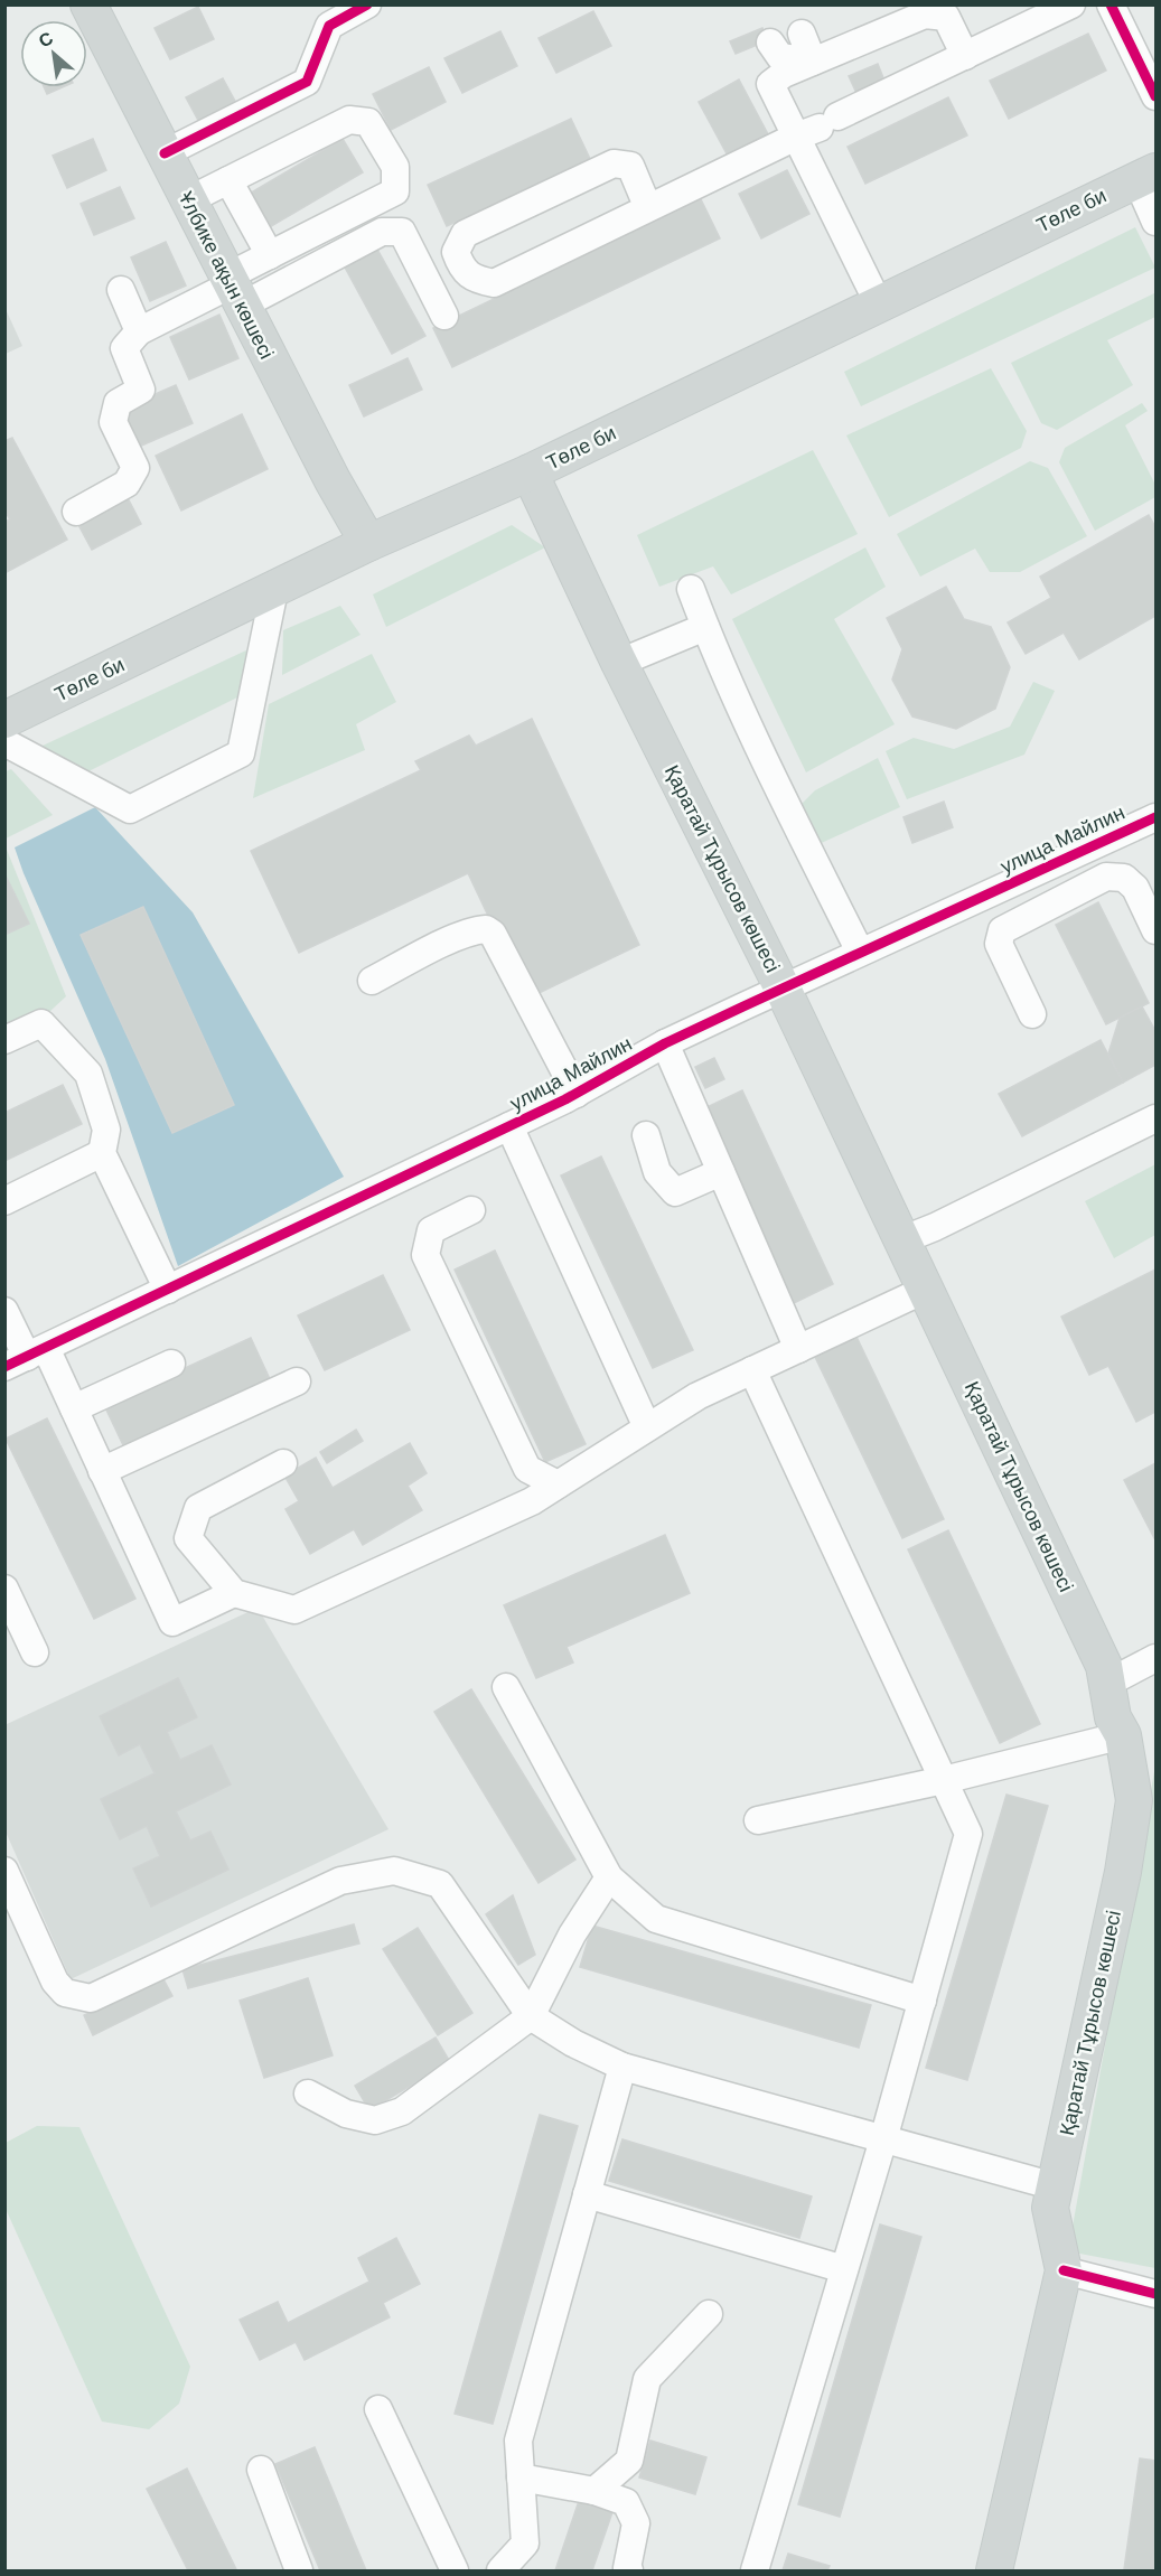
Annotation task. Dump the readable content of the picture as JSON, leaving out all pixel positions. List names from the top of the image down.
{
  "streets": {
    "main road": ["Төле би", "Ұлбике ақын көшесі", "Қаратай Тұрысов көшесі"],
    "street": ["улица Майлин"]
  },
  "crossings": [
    ["Төле би", "Ұлбике ақын көшесі"],
    ["Төле би", "Қаратай Тұрысов көшесі"],
    ["улица Майлин", "Қаратай Тұрысов көшесі"]
  ],
  "north": "top left"
}
